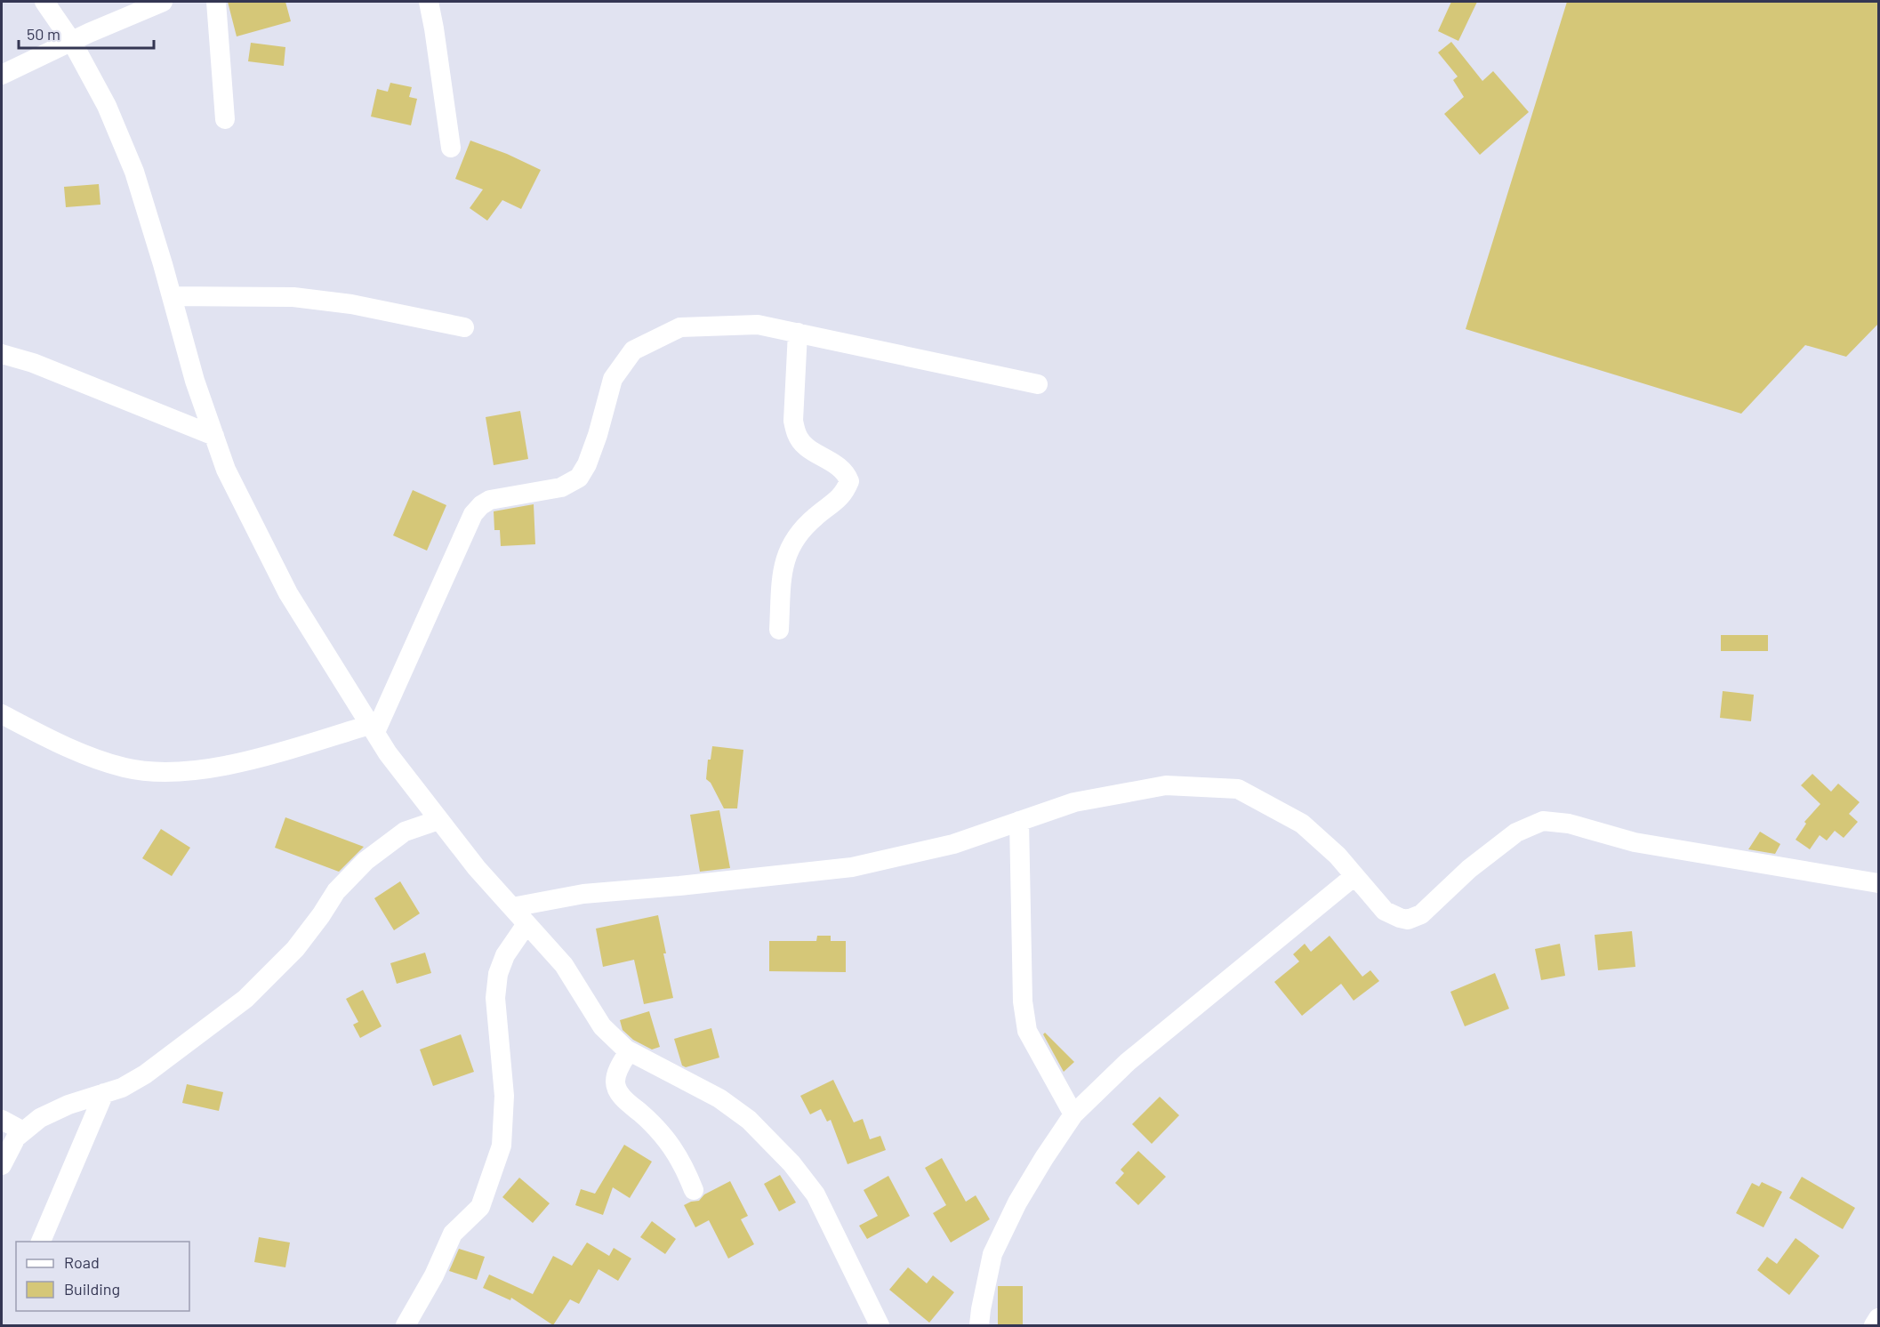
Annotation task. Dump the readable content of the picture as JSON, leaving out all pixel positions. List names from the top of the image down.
{
  "legend": ["Road", "Building"],
  "scale_bar": "50 m"
}
